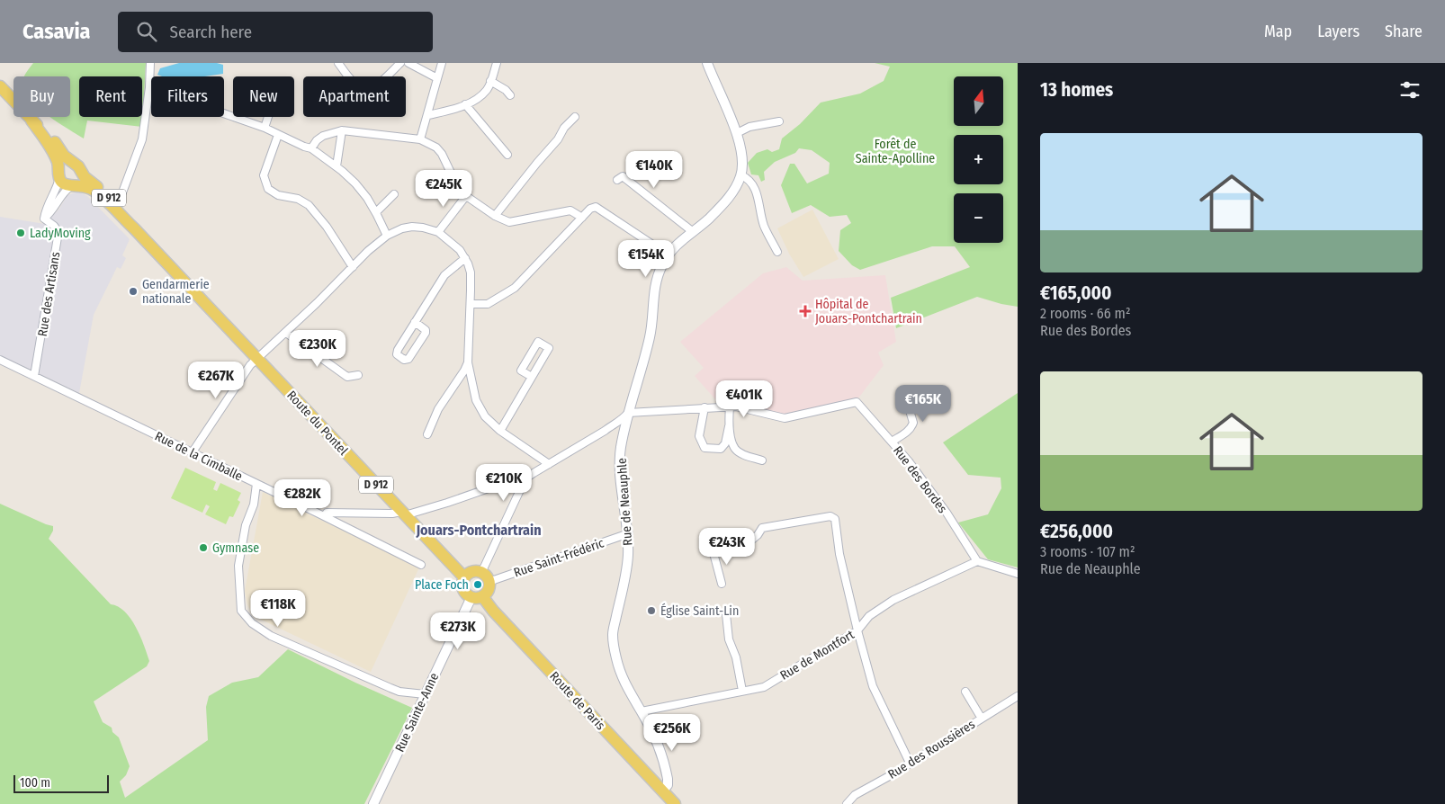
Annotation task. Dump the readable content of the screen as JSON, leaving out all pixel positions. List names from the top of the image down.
{
  "streets": {
    "main road": ["D 912", "Route du Pontel", "Route de Paris"],
    "street": [
      "Rue des Artisans",
      "Rue de la Cimballe",
      "Rue des Bordes",
      "Rue de Neauphle",
      "Rue Saint-Frédéric",
      "Rue de Montfort",
      "Rue Sainte-Anne",
      "Rue des Roussières"
    ]
  },
  "crossings": [
    ["Rue des Artisans", "Rue de la Cimballe"],
    ["Route du Pontel", "Rue Saint-Frédéric"],
    ["Route du Pontel", "Route de Paris"],
    ["Route du Pontel", "Rue Sainte-Anne"],
    ["Rue des Bordes", "Rue de Montfort"],
    ["Rue de Neauphle", "Rue Saint-Frédéric"],
    ["Rue de Neauphle", "Rue de Montfort"],
    ["Rue de Neauphle", "Route de Paris"],
    ["Rue Saint-Frédéric", "Route de Paris"],
    ["Rue Saint-Frédéric", "Rue Sainte-Anne"],
    ["Route de Paris", "Rue Sainte-Anne"]
  ],
  "districts": ["Jouars-Pontchartrain"],
  "parks": ["Forêt de Sainte-Apolline"],
  "places": {
    "other": [
      "LadyMoving",
      "Gendarmerie nationale",
      "Gymnase",
      "Place Foch",
      "Église Saint-Lin"
    ],
    "health": ["Hôpital de Jouars-Pontchartrain"]
  },
  "scale_bar": "100 m",
  "north": "top",
  "page": {
    "header": "Casavia",
    "search": "Search here",
    "nav": ["Map", "Layers", "Share"],
    "heading": "13 homes",
    "map_buttons": ["+", "−"],
    "chip": [
      "Buy",
      "Rent",
      "Filters",
      "New",
      "Apartment"
    ],
    "list": [
      {
        "name": "€165,000",
        "note": "2 rooms · 66 m² · Rue des Bordes"
      },
      {
        "name": "€256,000",
        "note": "3 rooms · 107 m² · Rue de Neauphle"
      }
    ],
    "price": [
      "€140K",
      "€245K",
      "€154K",
      "€230K",
      "€267K",
      "€401K",
      "€165K",
      "€210K",
      "€282K",
      "€243K",
      "€118K",
      "€273K",
      "€256K"
    ],
    "scale": "100 m"
  }
}
